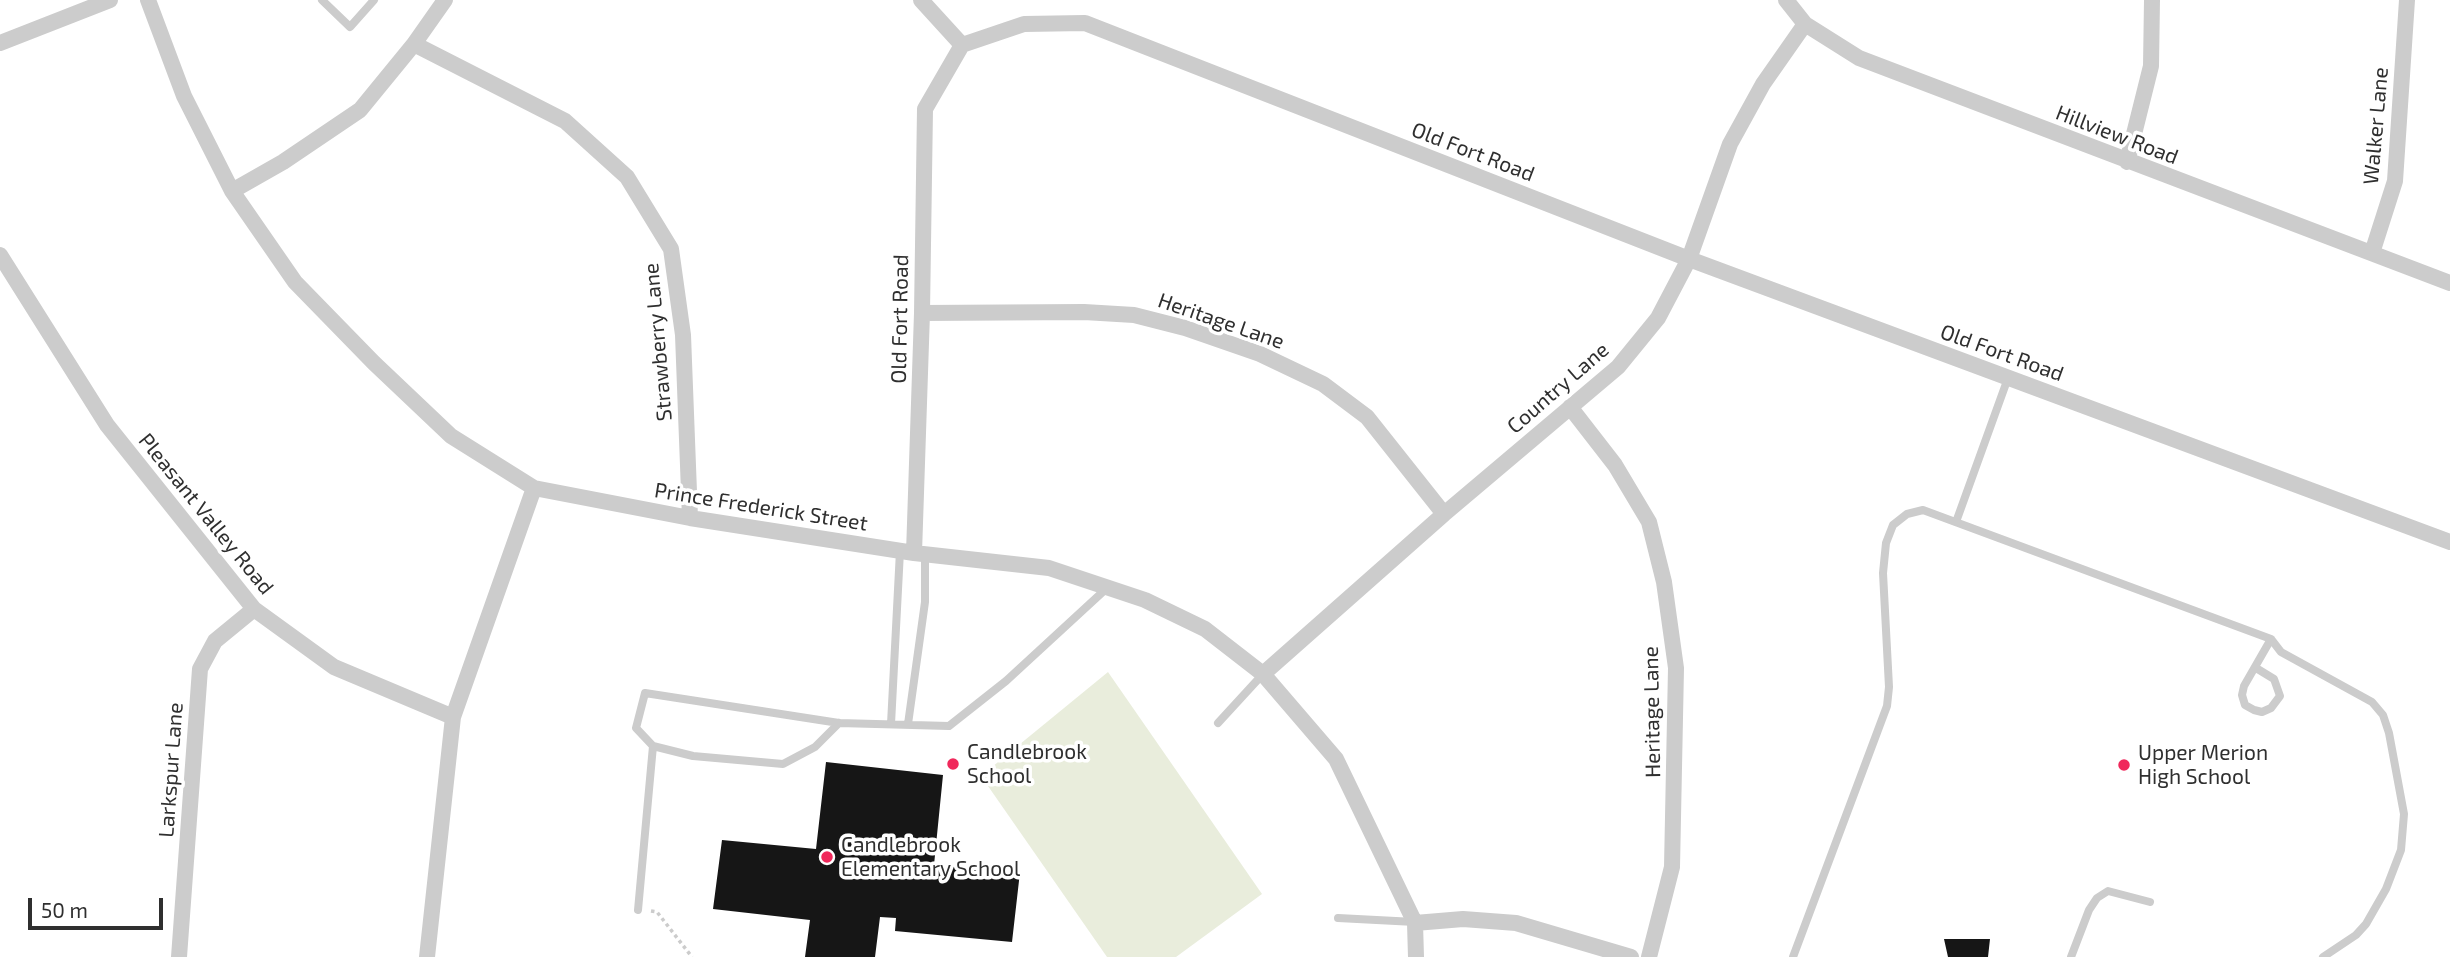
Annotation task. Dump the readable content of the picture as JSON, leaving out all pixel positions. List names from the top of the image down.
{
  "streets": {
    "street": [
      "Walker Lane",
      "Hillview Road",
      "Old Fort Road",
      "Heritage Lane",
      "Strawberry Lane",
      "Country Lane",
      "Prince Frederick Street",
      "Pleasant Valley Road",
      "Larkspur Lane"
    ]
  },
  "crossings": [
    ["Walker Lane", "Hillview Road"],
    ["Hillview Road", "Country Lane"],
    ["Old Fort Road", "Heritage Lane"],
    ["Old Fort Road", "Country Lane"],
    ["Old Fort Road", "Prince Frederick Street"],
    ["Heritage Lane", "Country Lane"],
    ["Strawberry Lane", "Prince Frederick Street"],
    ["Country Lane", "Prince Frederick Street"],
    ["Pleasant Valley Road", "Larkspur Lane"]
  ],
  "places": ["Candlebrook School", "Upper Merion High School", "Candlebrook Elementary School"],
  "scale_bar": "50 m"
}
